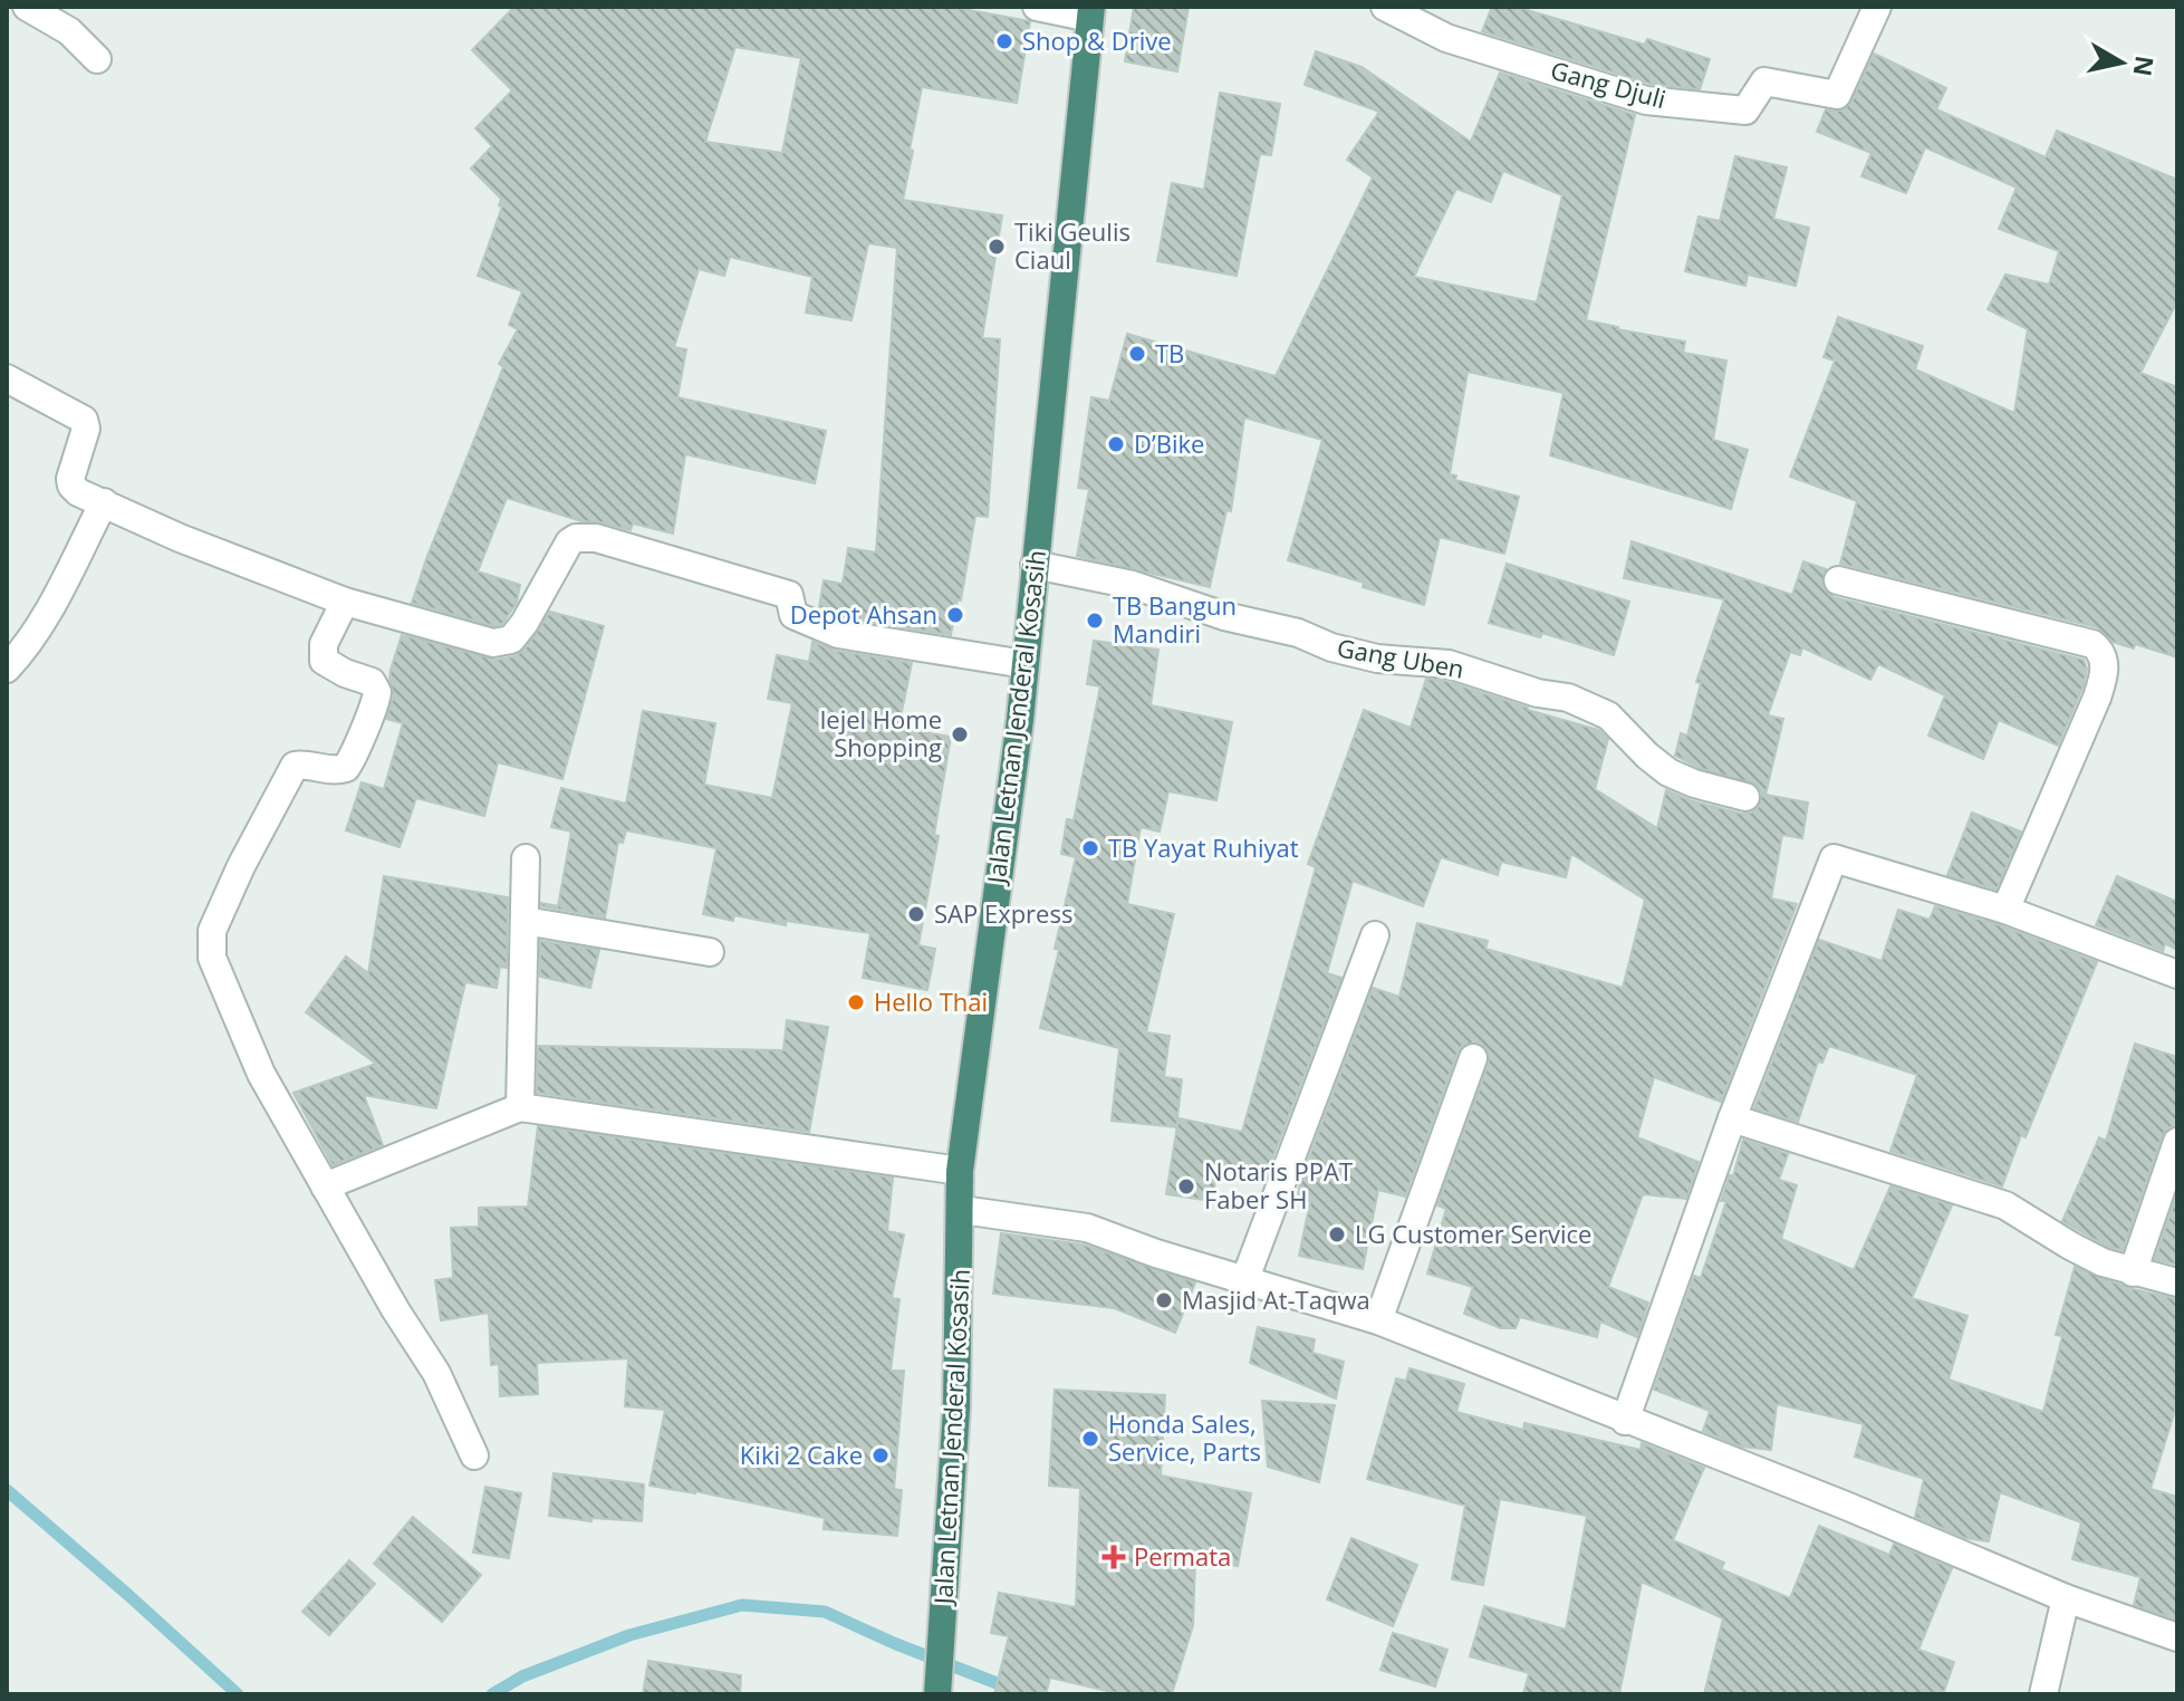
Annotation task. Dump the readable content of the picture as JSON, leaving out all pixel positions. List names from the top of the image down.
{
  "streets": {
    "highway": ["Jalan Letnan Jenderal Kosasih"],
    "street": ["Gang Djuli", "Gang Uben"]
  },
  "crossings": [
    ["Gang Uben", "Jalan Letnan Jenderal Kosasih"]
  ],
  "places": {
    "other": [
      "Shop & Drive",
      "Tiki Geulis Ciaul",
      "TB",
      "D’Bike",
      "Depot Ahsan",
      "TB Bangun Mandiri",
      "lejel Home Shopping",
      "TB Yayat Ruhiyat",
      "SAP Express",
      "Hello Thai",
      "Notaris PPAT Faber SH",
      "LG Customer Service",
      "Masjid At-Taqwa",
      "Honda Sales, Service, Parts",
      "Kiki 2 Cake"
    ],
    "health": ["Permata"]
  },
  "north": "right"
}
